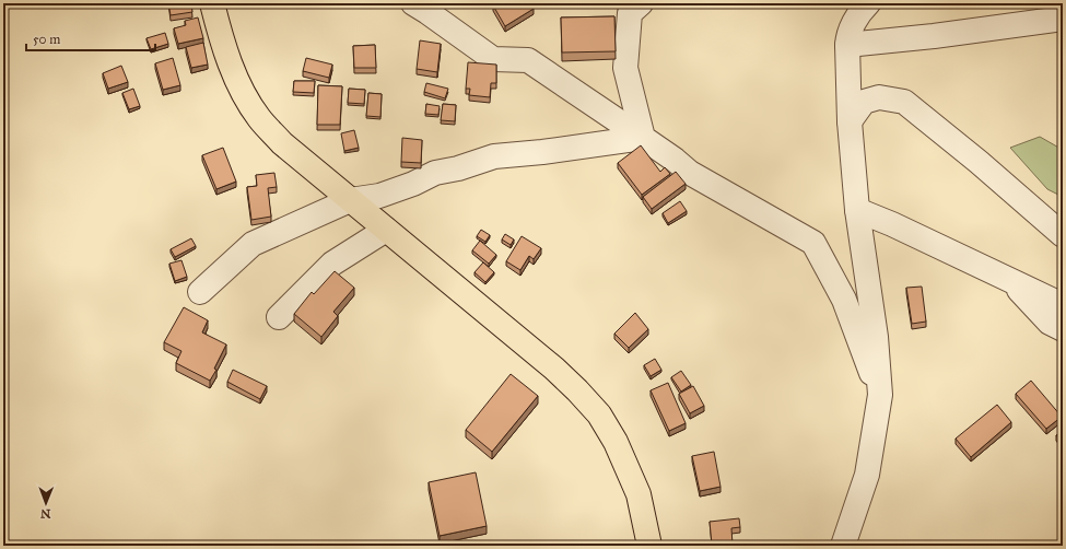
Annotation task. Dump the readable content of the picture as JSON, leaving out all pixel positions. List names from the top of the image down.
{
  "scale_bar": "50 m",
  "north": "bottom"
}
